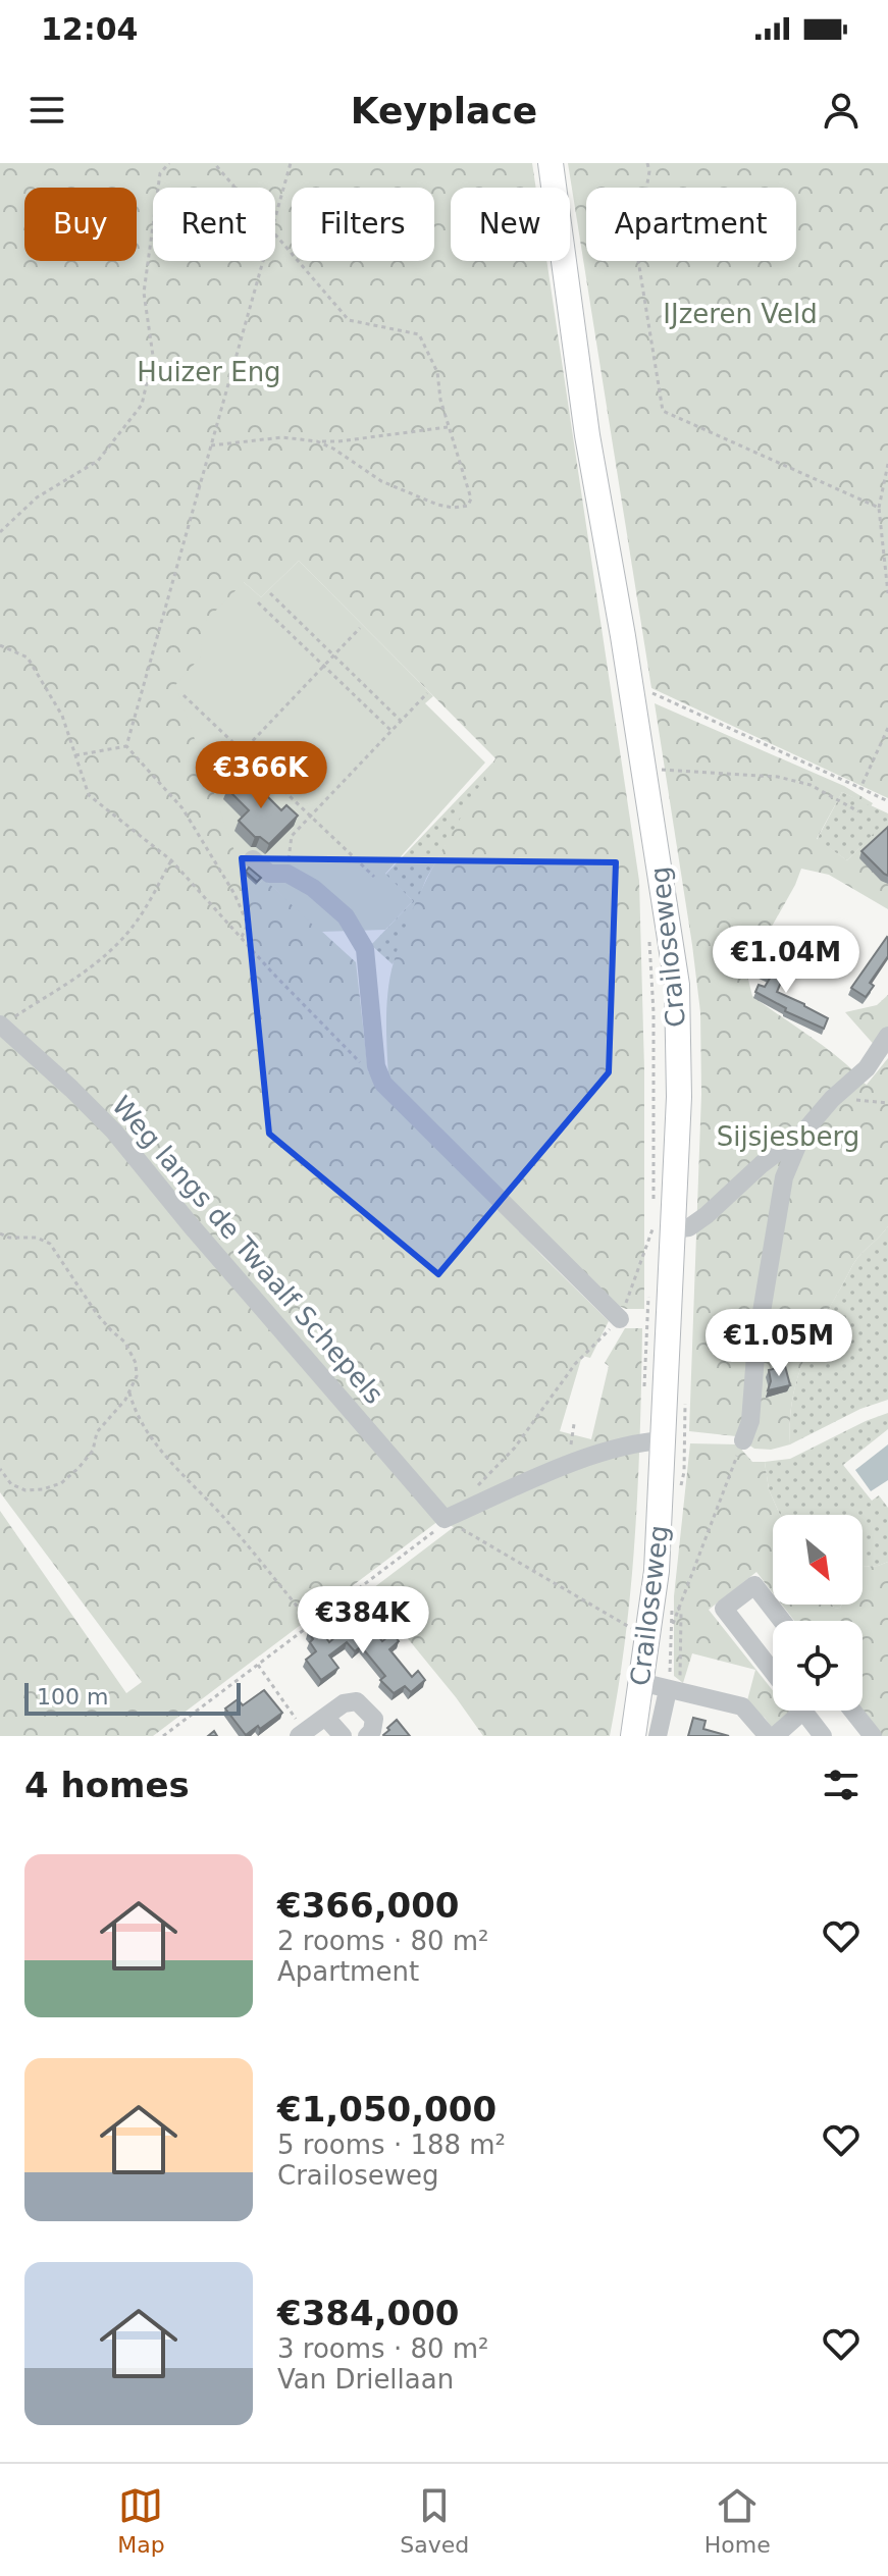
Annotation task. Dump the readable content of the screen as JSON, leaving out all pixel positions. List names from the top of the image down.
{
  "streets": {
    "main road": ["Crailoseweg"],
    "street": ["Weg langs de Twaalf Schepels"]
  },
  "parks": ["IJzeren Veld", "Huizer Eng", "Sijsjesberg"],
  "scale_bar": "100 m",
  "north": "bottom right",
  "page": {
    "status": "12:04",
    "header": "Keyplace",
    "chip": [
      "Buy",
      "Rent",
      "Filters",
      "New",
      "Apartment"
    ],
    "price": [
      "€366K",
      "€1.04M",
      "€1.05M",
      "€384K"
    ],
    "scale": "100 m",
    "heading": "4 homes",
    "list": [
      {
        "name": "€366,000",
        "note": "2 rooms · 80 m² · Apartment"
      },
      {
        "name": "€1,050,000",
        "note": "5 rooms · 188 m² · Crailoseweg"
      },
      {
        "name": "€384,000",
        "note": "3 rooms · 80 m² · Van Driellaan"
      }
    ],
    "tabs": ["Map", "Saved", "Home"]
  }
}
